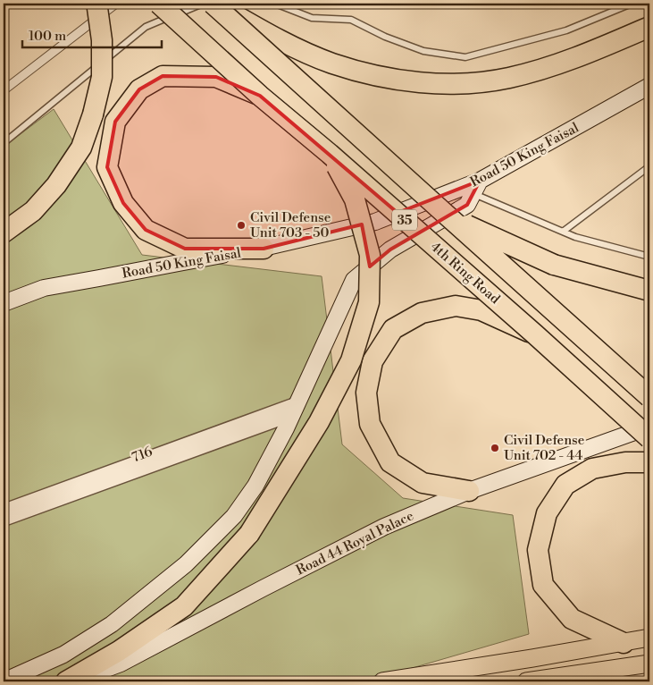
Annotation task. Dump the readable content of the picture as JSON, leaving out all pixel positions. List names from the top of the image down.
{
  "streets": {
    "highway": ["35", "4th Ring Road"],
    "main road": ["Road 50 King Faisal", "Road 44 Royal Palace"],
    "street": ["716"]
  },
  "places": ["Civil Defense Unit 703 - 50", "Civil Defense Unit 702 - 44"],
  "scale_bar": "100 m"
}
